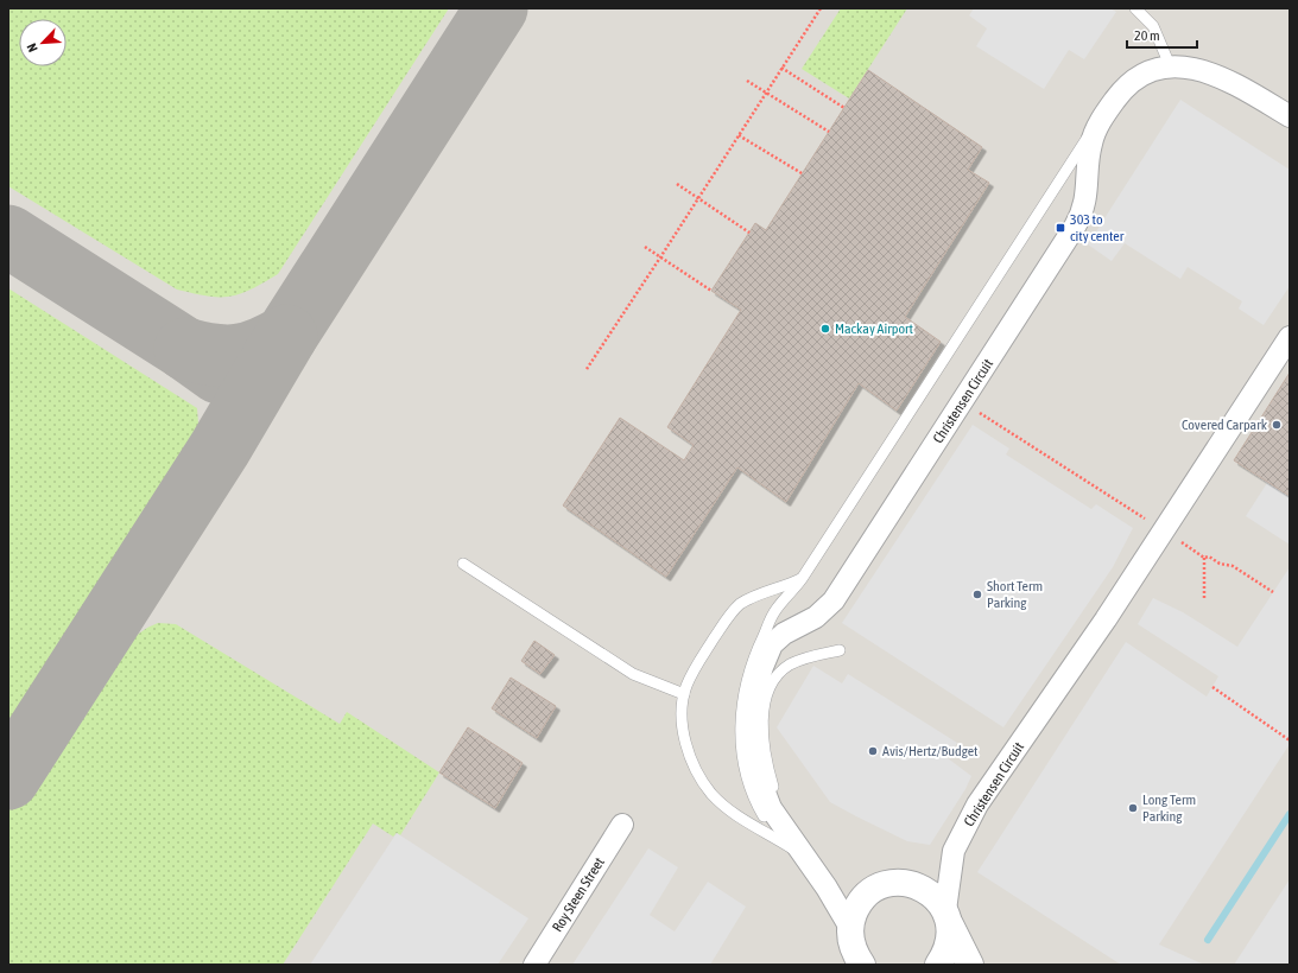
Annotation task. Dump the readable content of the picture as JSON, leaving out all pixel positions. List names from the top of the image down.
{
  "streets": {
    "street": ["Christensen Circuit", "Roy Steen Street"]
  },
  "places": {
    "transit": ["303 to city center"],
    "other": [
      "Mackay Airport",
      "Covered Carpark",
      "Short Term Parking",
      "Avis/Hertz/Budget",
      "Long Term Parking"
    ]
  },
  "scale_bar": "20 m",
  "north": "bottom left"
}
